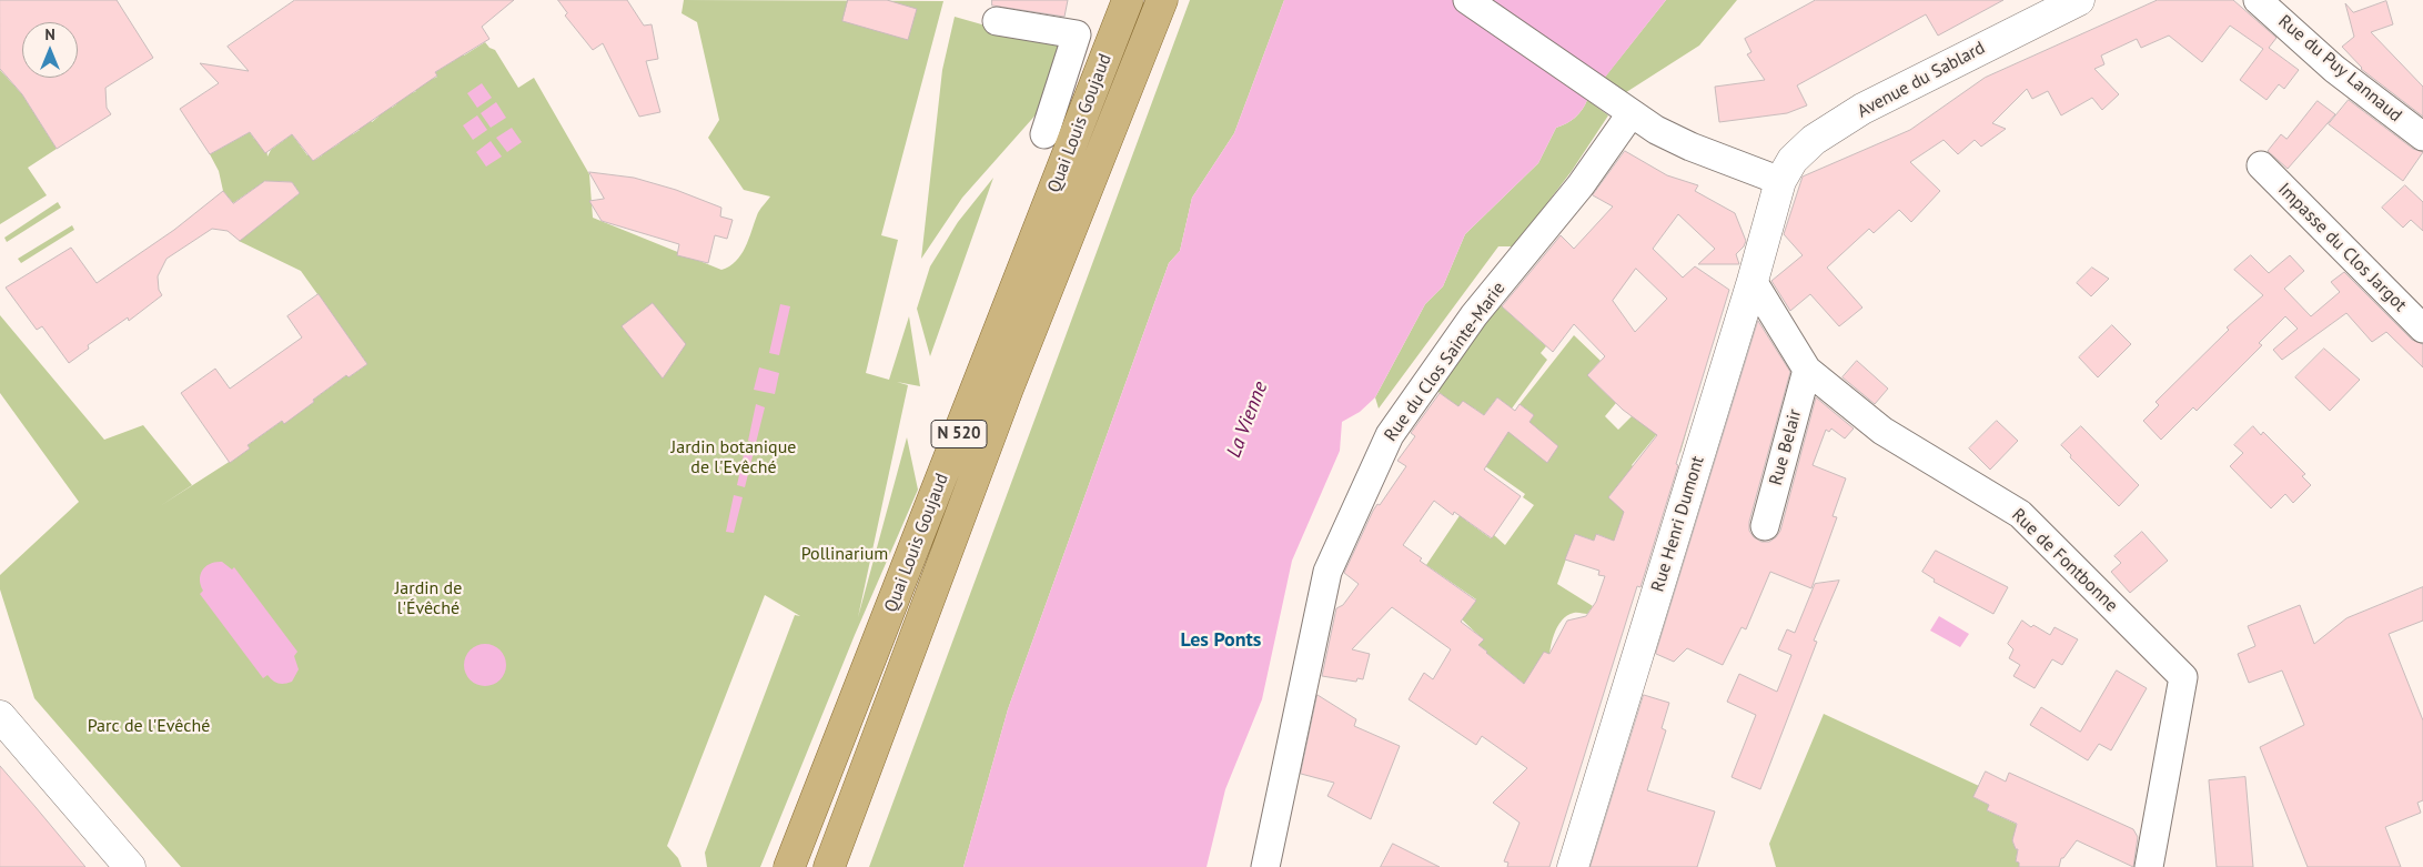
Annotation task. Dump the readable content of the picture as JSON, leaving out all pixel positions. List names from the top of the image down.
{
  "streets": {
    "main road": ["Quai Louis Goujaud", "N 520"],
    "street": [
      "Rue du Puy Lannaud",
      "Avenue du Sablard",
      "Impasse du Clos Jargot",
      "Rue du Clos Sainte-Marie",
      "Rue Belair",
      "Rue Henri Dumont",
      "Rue de Fontbonne"
    ]
  },
  "crossings": [
    ["Avenue du Sablard", "Rue Henri Dumont"],
    ["Rue Belair", "Rue de Fontbonne"],
    ["Rue Henri Dumont", "Rue de Fontbonne"]
  ],
  "districts": ["Les Ponts"],
  "water": ["La Vienne"],
  "parks": [
    "Jardin botanique de l'Evêché",
    "Pollinarium",
    "Jardin de l'Évêché",
    "Parc de l'Evêché"
  ],
  "north": "top"
}
